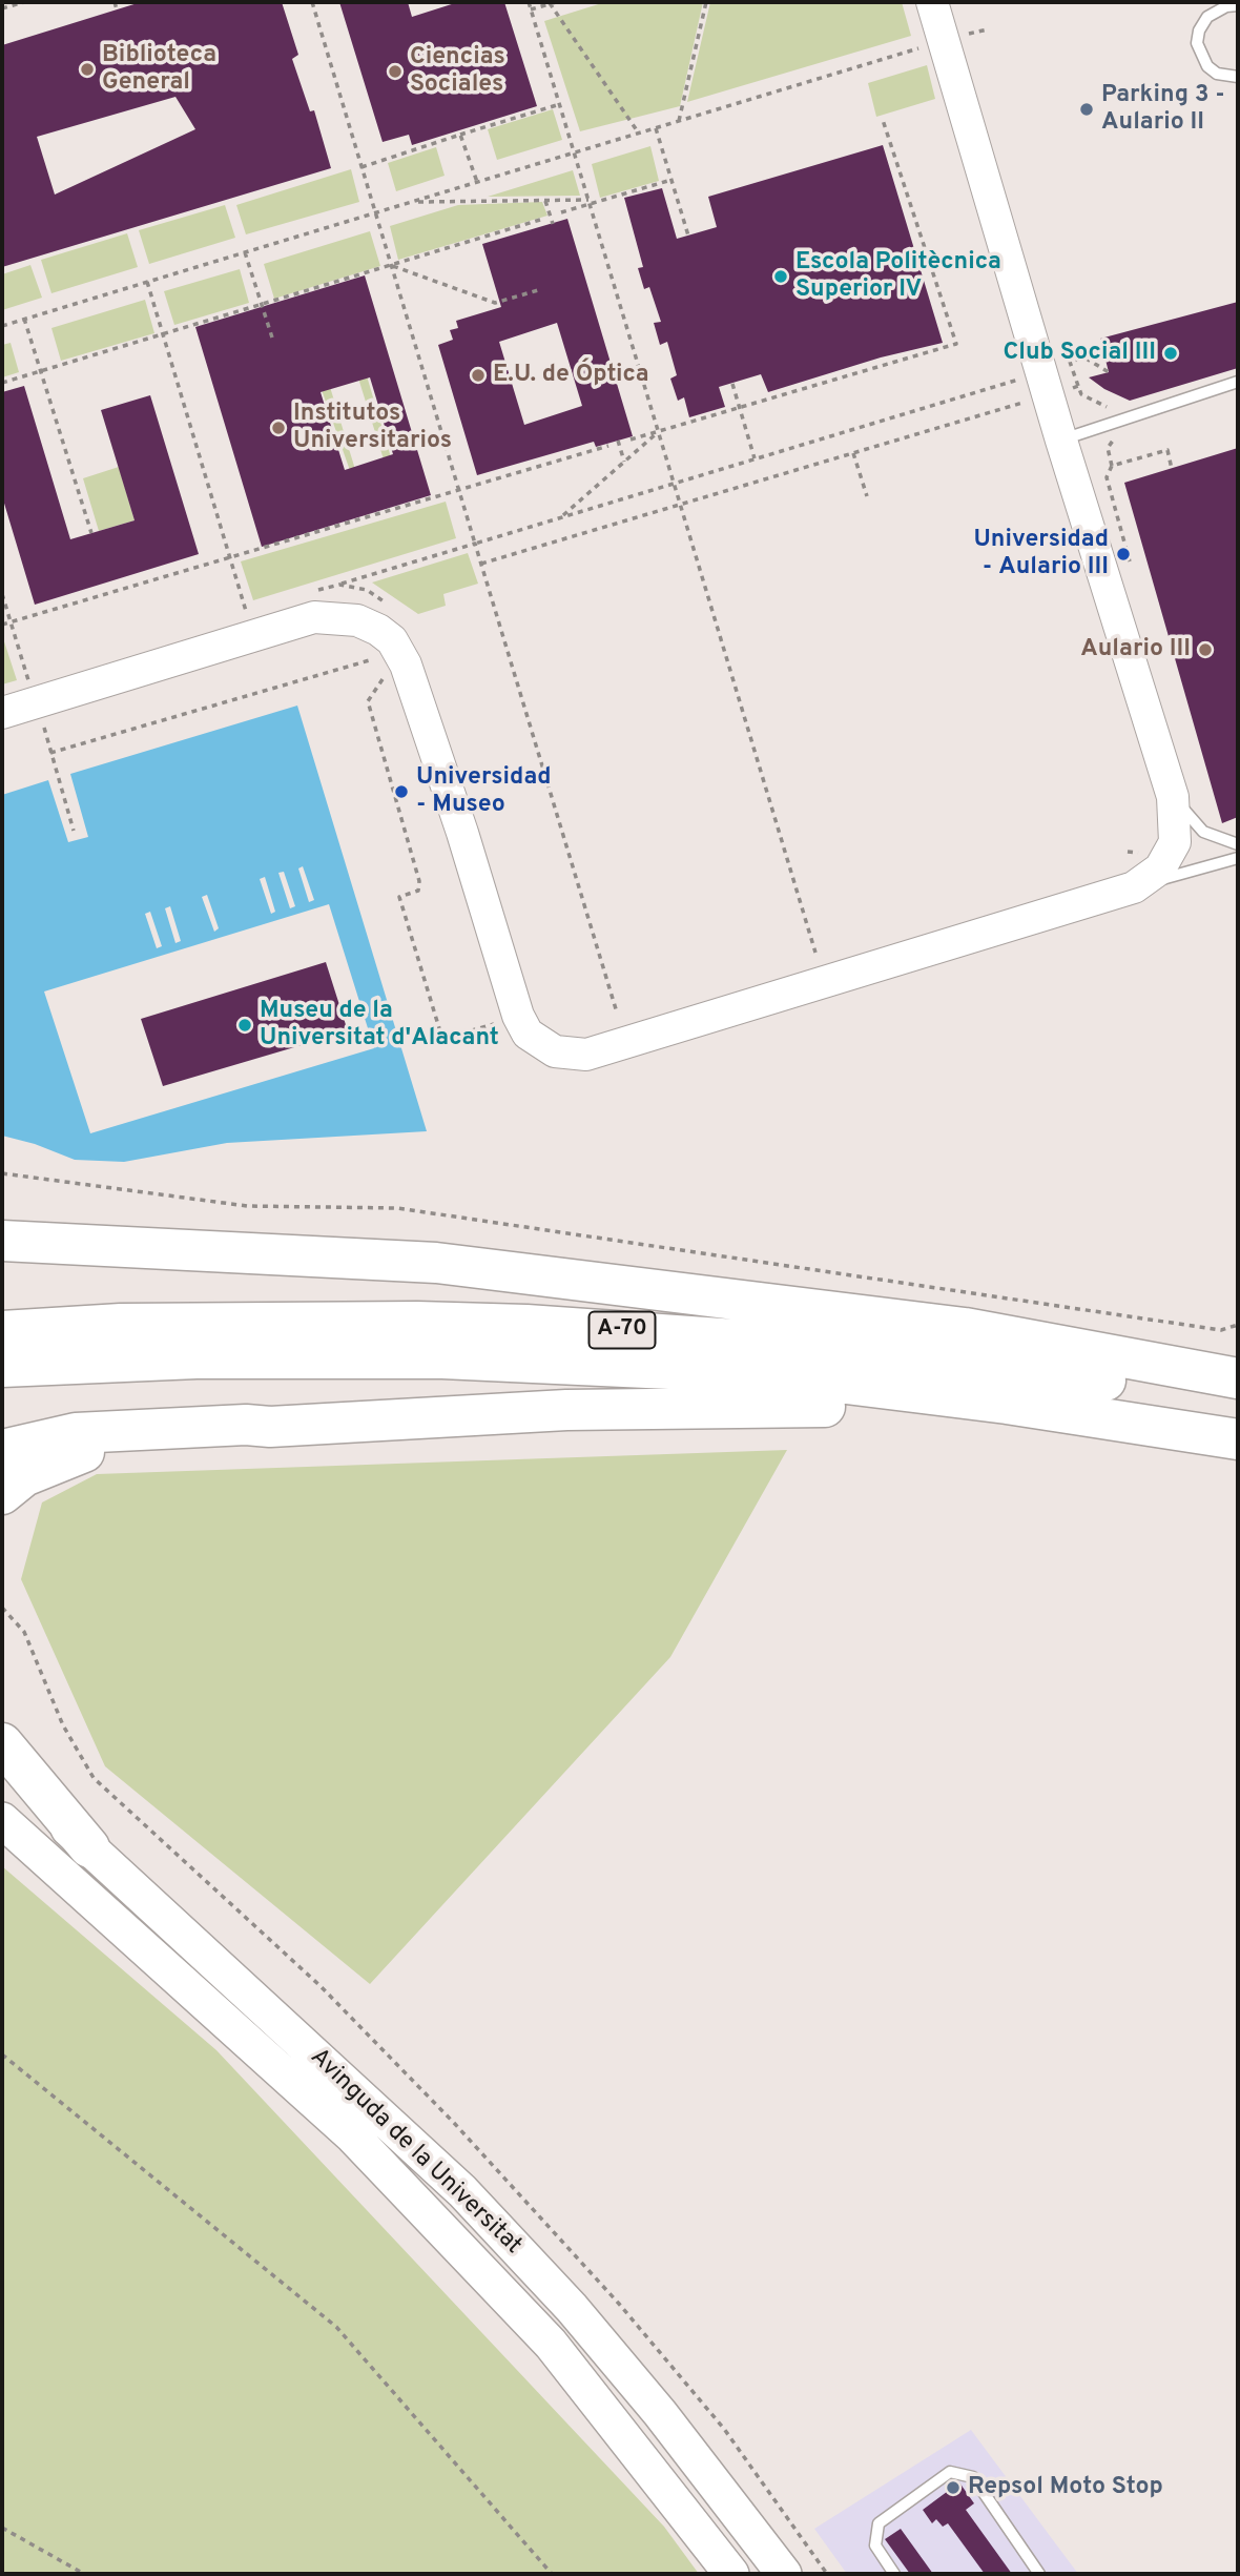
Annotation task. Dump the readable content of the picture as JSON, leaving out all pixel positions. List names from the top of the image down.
{
  "streets": {
    "highway": ["A-70"],
    "main road": ["Avinguda de la Universitat"]
  },
  "places": [
    "Biblioteca General",
    "Ciencias Sociales",
    "Parking 3 - Aulario II",
    "Escola Politècnica Superior IV",
    "Club Social III",
    "E.U. de Óptica",
    "Institutos Universitarios",
    "Universidad - Aulario III",
    "Aulario III",
    "Universidad - Museo",
    "Museu de la Universitat d'Alacant",
    "Repsol Moto Stop"
  ]
}
